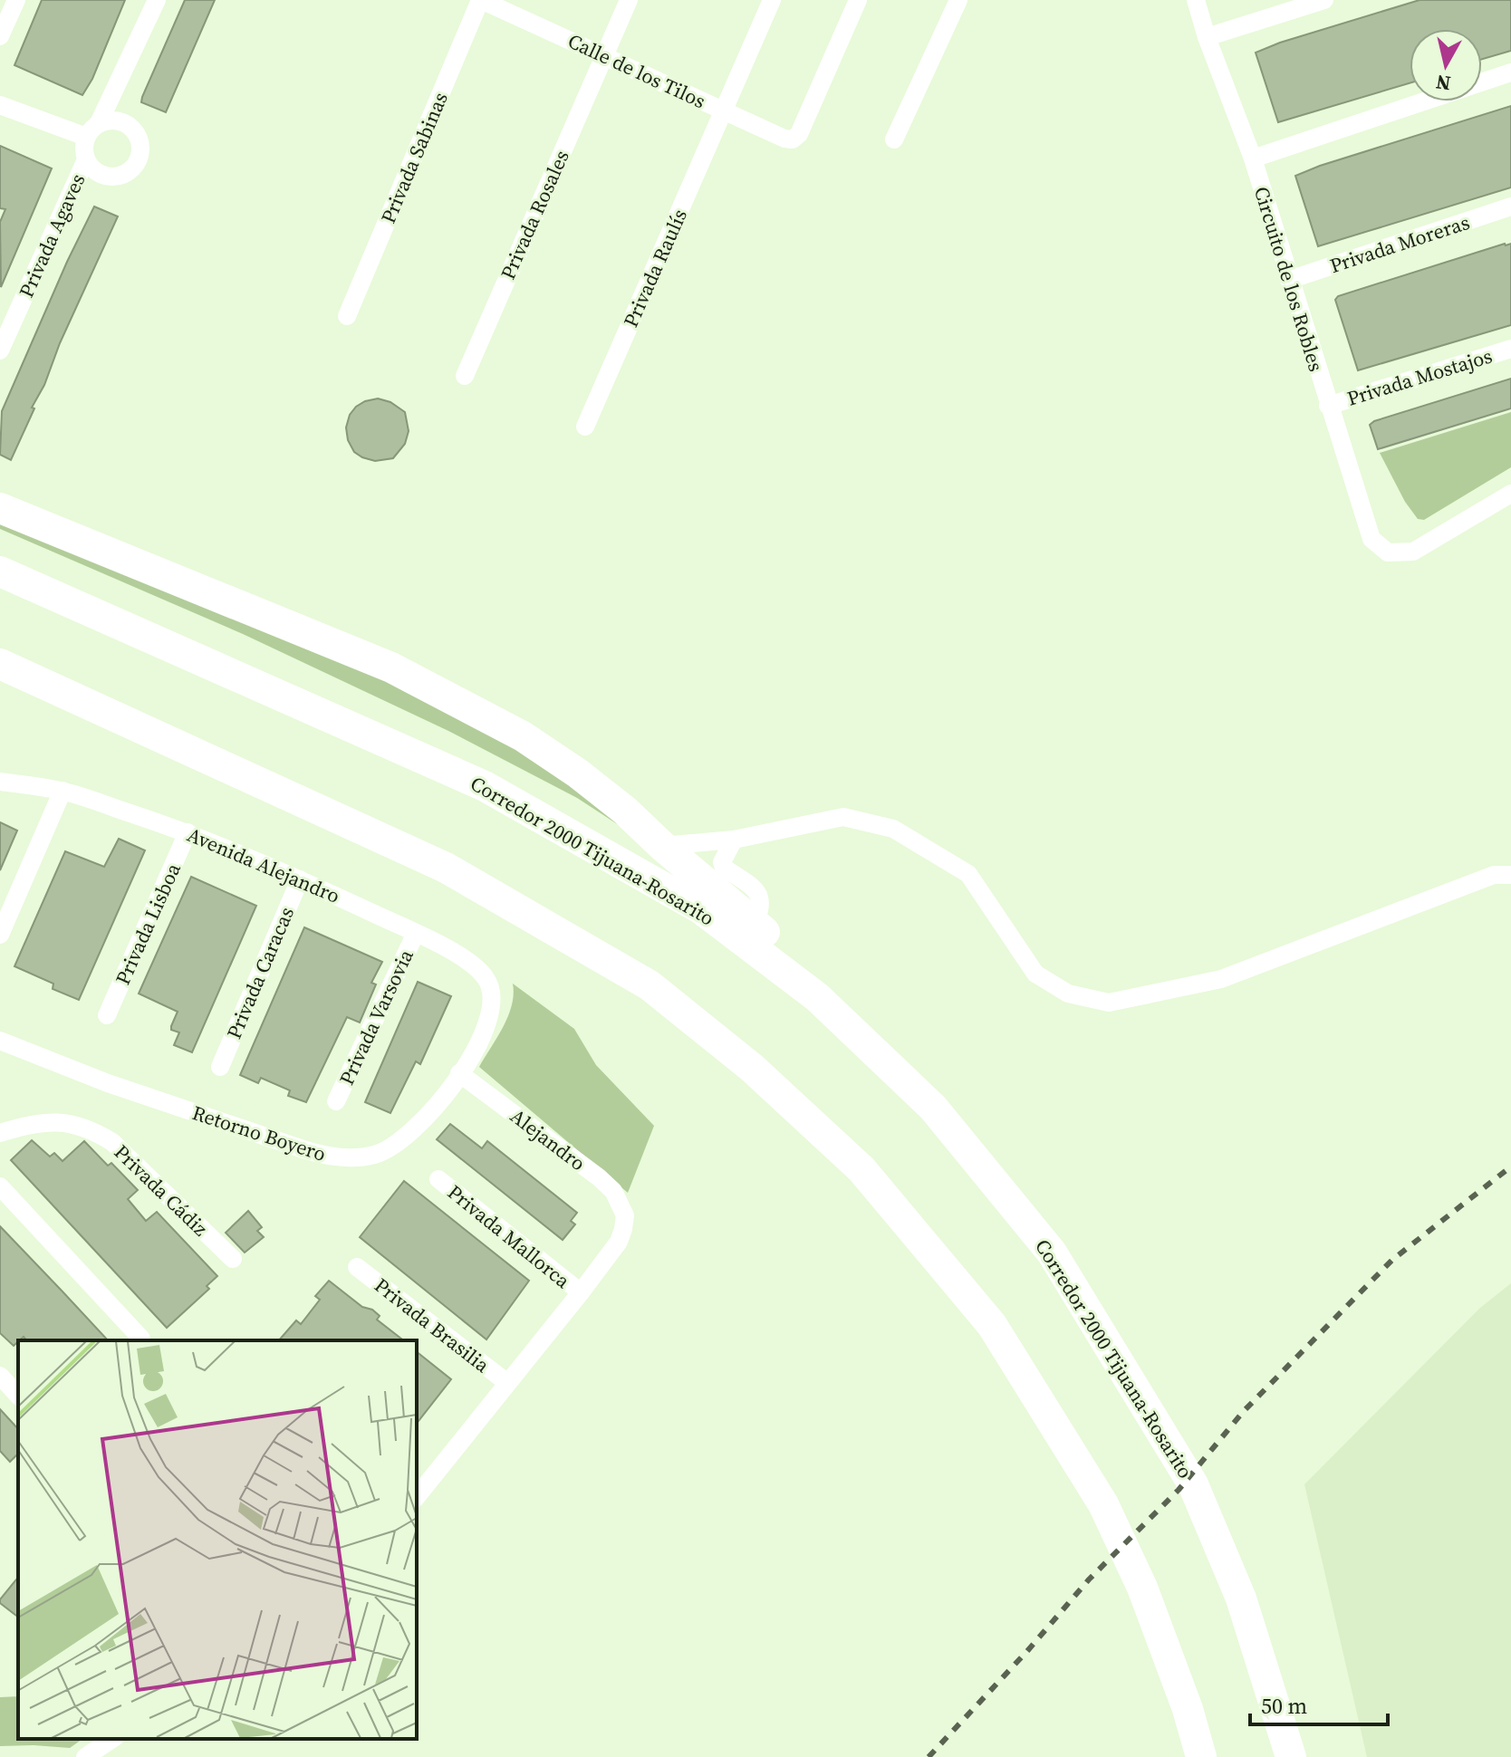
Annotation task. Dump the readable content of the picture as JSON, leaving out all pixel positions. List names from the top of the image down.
{
  "streets": {
    "highway": ["Corredor 2000 Tijuana-Rosarito"],
    "street": [
      "Calle de los Tilos",
      "Privada Sabinas",
      "Privada Rosales",
      "Privada Agaves",
      "Privada Moreras",
      "Privada Raulís",
      "Circuito de los Robles",
      "Privada Mostajos",
      "Avenida Alejandro",
      "Privada Lisboa",
      "Privada Caracas",
      "Privada Varsovia",
      "Retorno Boyero",
      "Alejandro",
      "Privada Cádiz",
      "Privada Mallorca",
      "Privada Brasilia"
    ]
  },
  "crossings": [
    ["Calle de los Tilos", "Privada Sabinas"],
    ["Calle de los Tilos", "Privada Rosales"],
    ["Calle de los Tilos", "Privada Raulís"],
    ["Privada Moreras", "Circuito de los Robles"],
    ["Circuito de los Robles", "Privada Mostajos"],
    ["Avenida Alejandro", "Privada Lisboa"],
    ["Avenida Alejandro", "Privada Caracas"],
    ["Avenida Alejandro", "Privada Varsovia"],
    ["Avenida Alejandro", "Retorno Boyero"],
    ["Retorno Boyero", "Alejandro"],
    ["Alejandro", "Privada Mallorca"]
  ],
  "scale_bar": "50 m",
  "north": "bottom"
}
